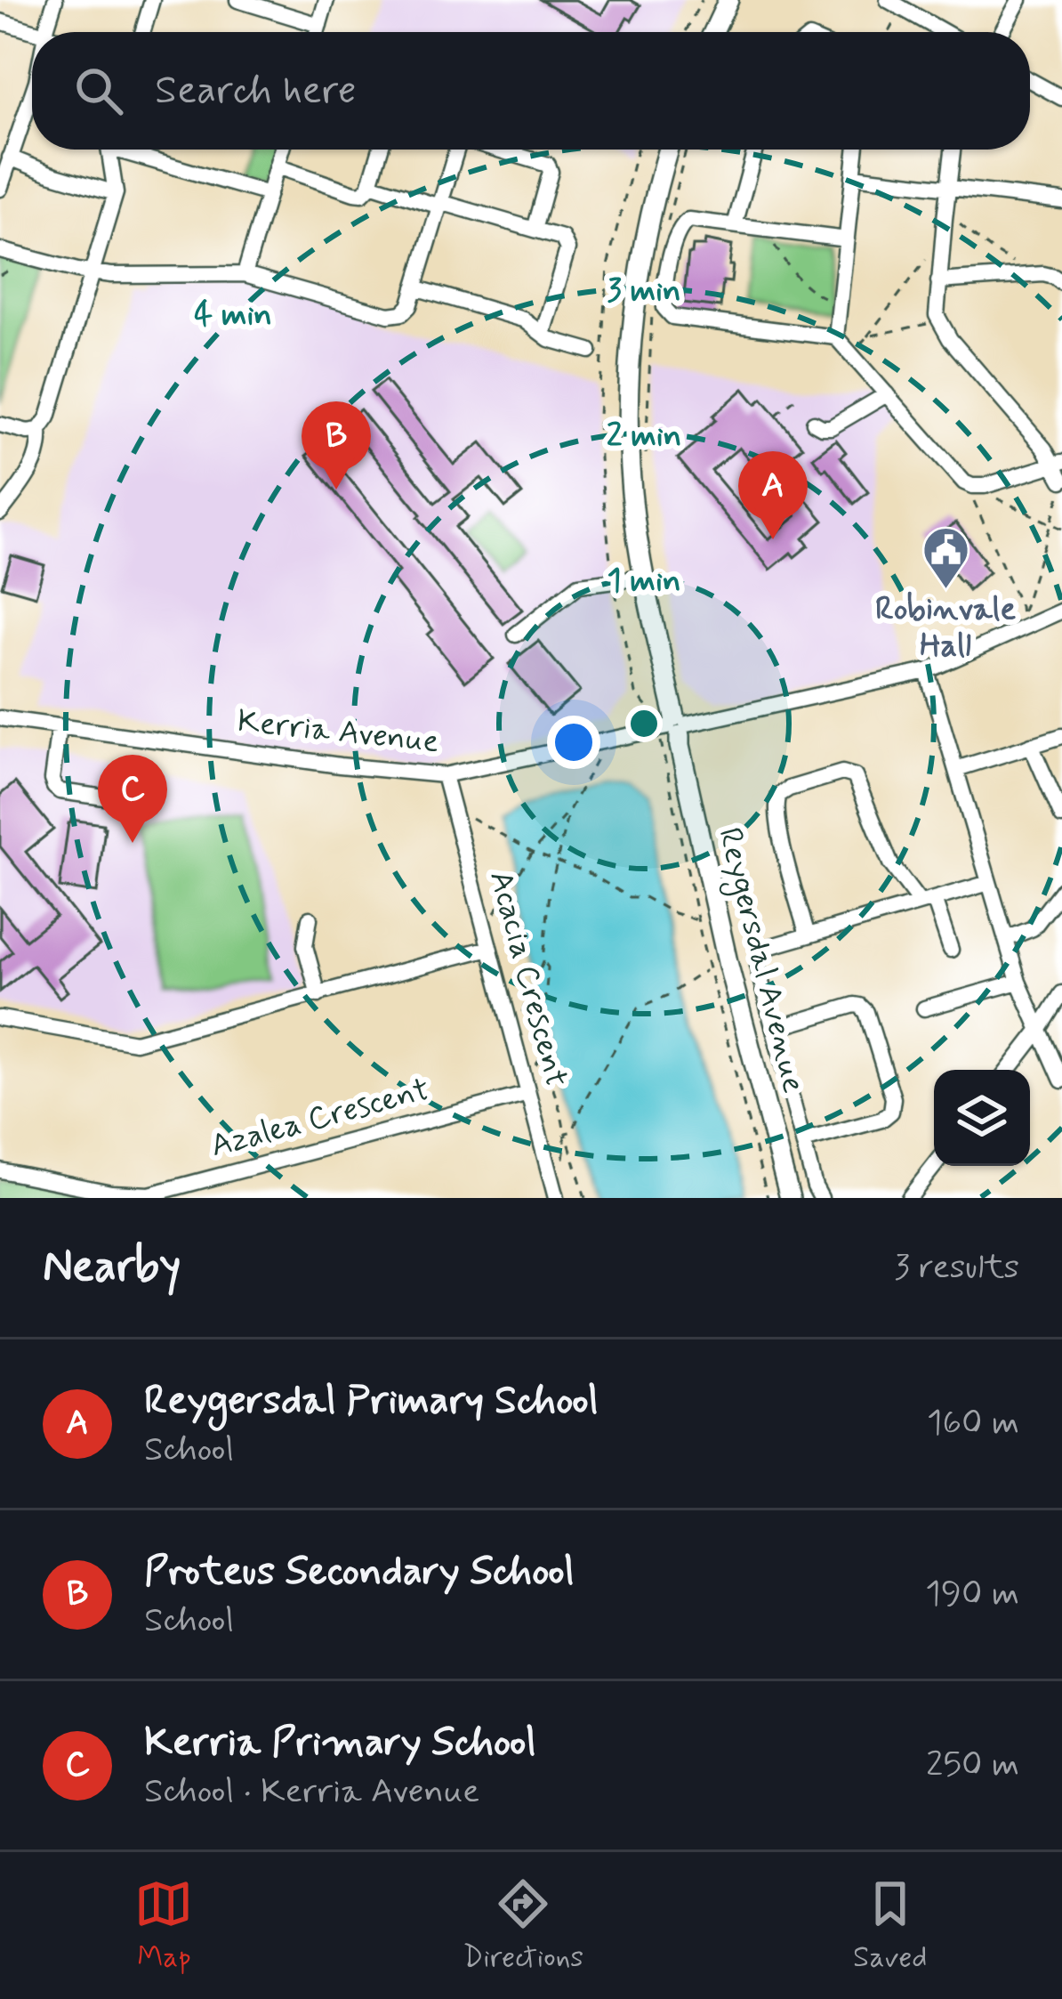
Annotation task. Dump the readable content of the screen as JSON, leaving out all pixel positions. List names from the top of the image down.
{
  "streets": {
    "main road": ["Reygersdal Avenue"],
    "street": ["Kerria Avenue", "Acacia Crescent", "Azalea Crescent"]
  },
  "crossings": [
    ["Kerria Avenue", "Reygersdal Avenue"],
    ["Kerria Avenue", "Acacia Crescent"],
    ["Acacia Crescent", "Azalea Crescent"]
  ],
  "places": {
    "public building": ["Robinvale Hall"]
  },
  "page": {
    "search": "Search here",
    "pins": ["B", "A", "C"],
    "heading": ["Nearby", "3 results"],
    "list": [
      {
        "mark": "A",
        "name": "Reygersdal Primary School",
        "note": "School",
        "value": "160 m"
      },
      {
        "mark": "B",
        "name": "Proteus Secondary School",
        "note": "School",
        "value": "190 m"
      },
      {
        "mark": "C",
        "name": "Kerria Primary School",
        "note": "School · Kerria Avenue",
        "value": "250 m"
      }
    ],
    "nav": ["Map", "Directions", "Saved"]
  },
  "rings": [
    "3 min",
    "4 min",
    "2 min",
    "1 min"
  ]
}
